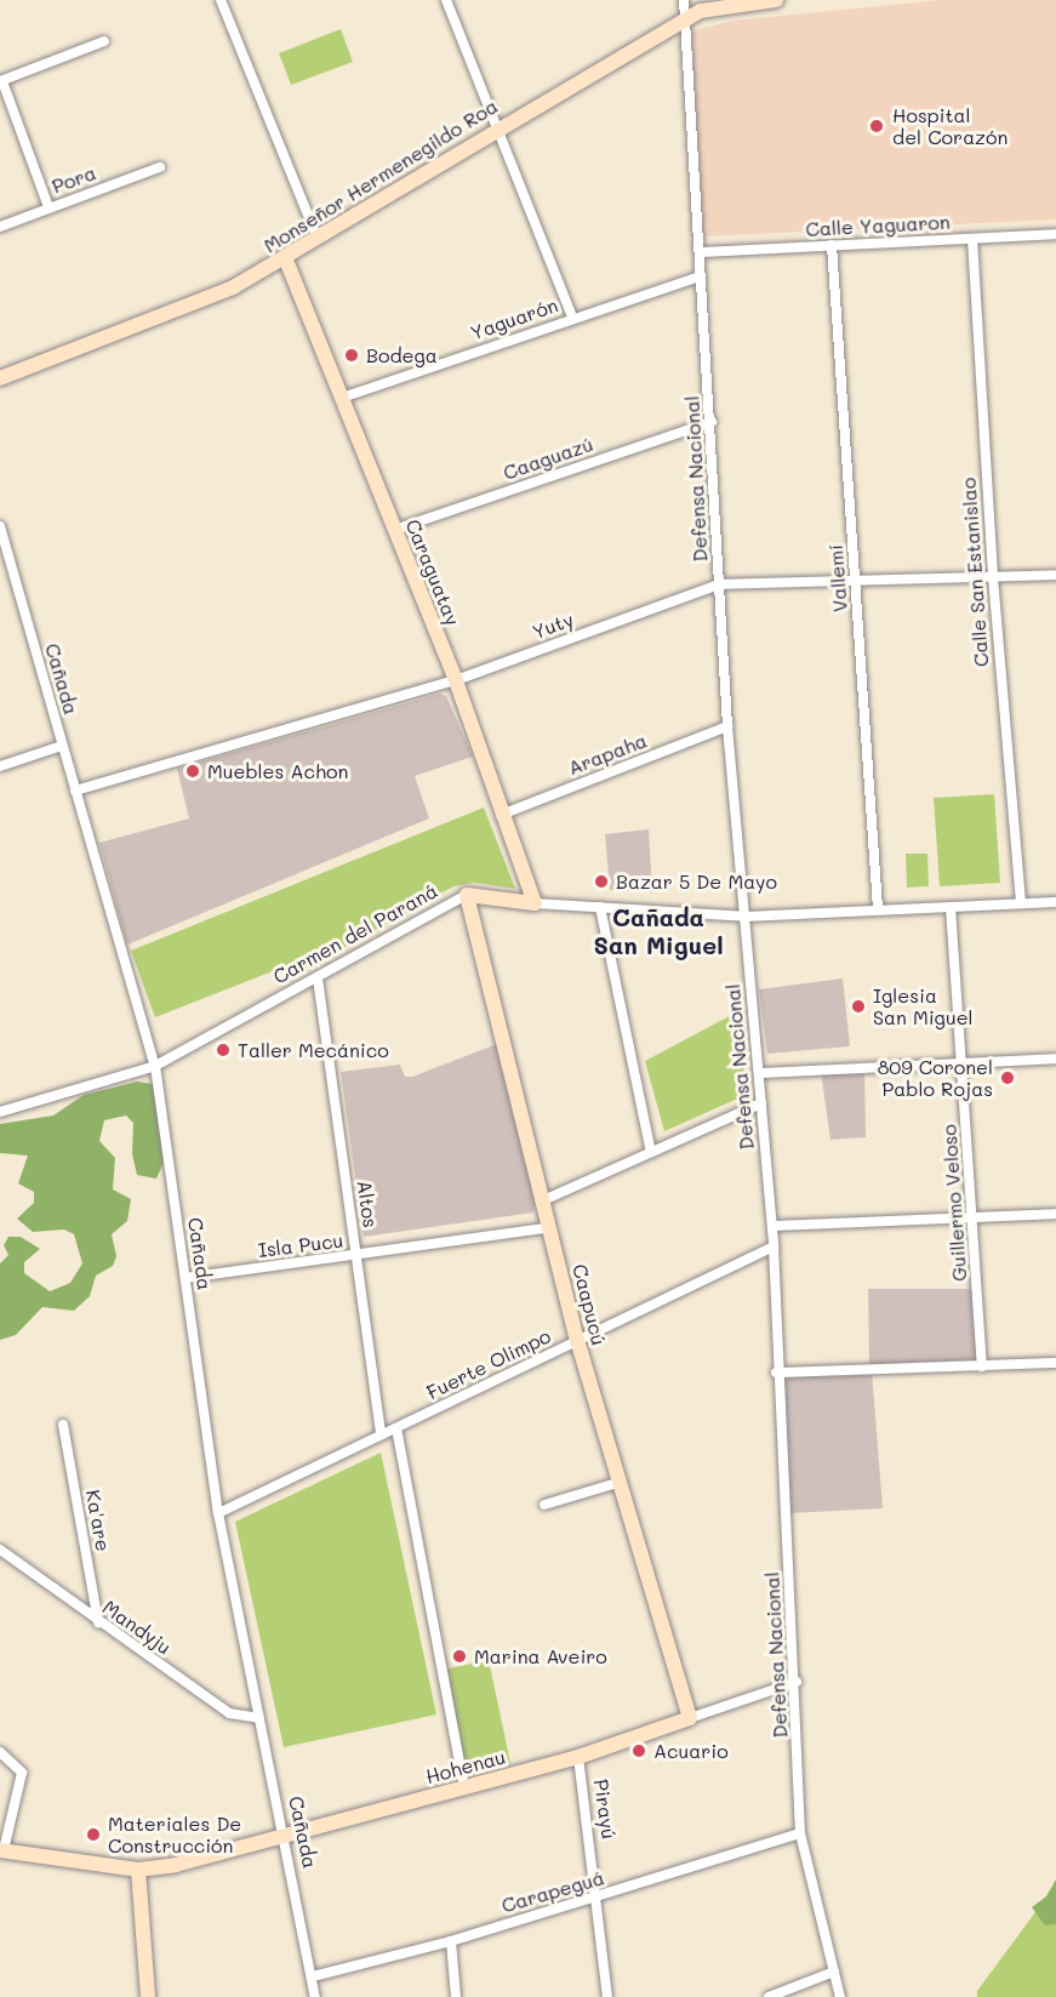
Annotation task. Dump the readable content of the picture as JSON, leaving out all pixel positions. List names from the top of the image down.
{
  "streets": {
    "street": [
      "Monseñor Hermenegildo Roa",
      "Pora",
      "Calle Yaguaron",
      "Yaguarón",
      "Caaguazú",
      "Defensa Nacional",
      "Caraguatay",
      "Calle San Estanislao",
      "Vallemí",
      "Yuty",
      "Cañada",
      "Arapaha",
      "Carmen del Paraná",
      "Guillermo Veloso",
      "Altos",
      "Isla Pucu",
      "Caapucú",
      "Fuerte Olimpo",
      "Ka'are",
      "Mandyju",
      "Hohenau",
      "Pirayú",
      "Carapeguá"
    ]
  },
  "crossings": [
    ["Monseñor Hermenegildo Roa", "Defensa Nacional"],
    ["Monseñor Hermenegildo Roa", "Caraguatay"],
    ["Calle Yaguaron", "Defensa Nacional"],
    ["Calle Yaguaron", "Calle San Estanislao"],
    ["Calle Yaguaron", "Vallemí"],
    ["Yaguarón", "Defensa Nacional"],
    ["Yaguarón", "Caraguatay"],
    ["Caaguazú", "Defensa Nacional"],
    ["Caaguazú", "Caraguatay"],
    ["Defensa Nacional", "Yuty"],
    ["Defensa Nacional", "Arapaha"],
    ["Defensa Nacional", "Carmen del Paraná"],
    ["Defensa Nacional", "Fuerte Olimpo"],
    ["Defensa Nacional", "Hohenau"],
    ["Defensa Nacional", "Carapeguá"],
    ["Caraguatay", "Yuty"],
    ["Caraguatay", "Arapaha"],
    ["Caraguatay", "Carmen del Paraná"],
    ["Calle San Estanislao", "Yuty"],
    ["Calle San Estanislao", "Carmen del Paraná"],
    ["Vallemí", "Yuty"],
    ["Vallemí", "Carmen del Paraná"],
    ["Yuty", "Cañada"],
    ["Cañada", "Carmen del Paraná"],
    ["Cañada", "Isla Pucu"],
    ["Cañada", "Fuerte Olimpo"],
    ["Cañada", "Mandyju"],
    ["Cañada", "Hohenau"],
    ["Cañada", "Carapeguá"],
    ["Carmen del Paraná", "Guillermo Veloso"],
    ["Carmen del Paraná", "Altos"],
    ["Carmen del Paraná", "Caapucú"],
    ["Altos", "Isla Pucu"],
    ["Altos", "Fuerte Olimpo"],
    ["Isla Pucu", "Caapucú"],
    ["Caapucú", "Fuerte Olimpo"],
    ["Caapucú", "Hohenau"],
    ["Ka'are", "Mandyju"],
    ["Hohenau", "Pirayú"],
    ["Pirayú", "Carapeguá"]
  ],
  "districts": ["Cañada San Miguel"],
  "places": [
    "Hospital del Corazón",
    "Bodega",
    "Muebles Achon",
    "Bazar 5 De Mayo",
    "Iglesia San Miguel",
    "Taller Mecánico",
    "809 Coronel Pablo Rojas",
    "Marina Aveiro",
    "Acuario",
    "Materiales De Construcción"
  ]
}
